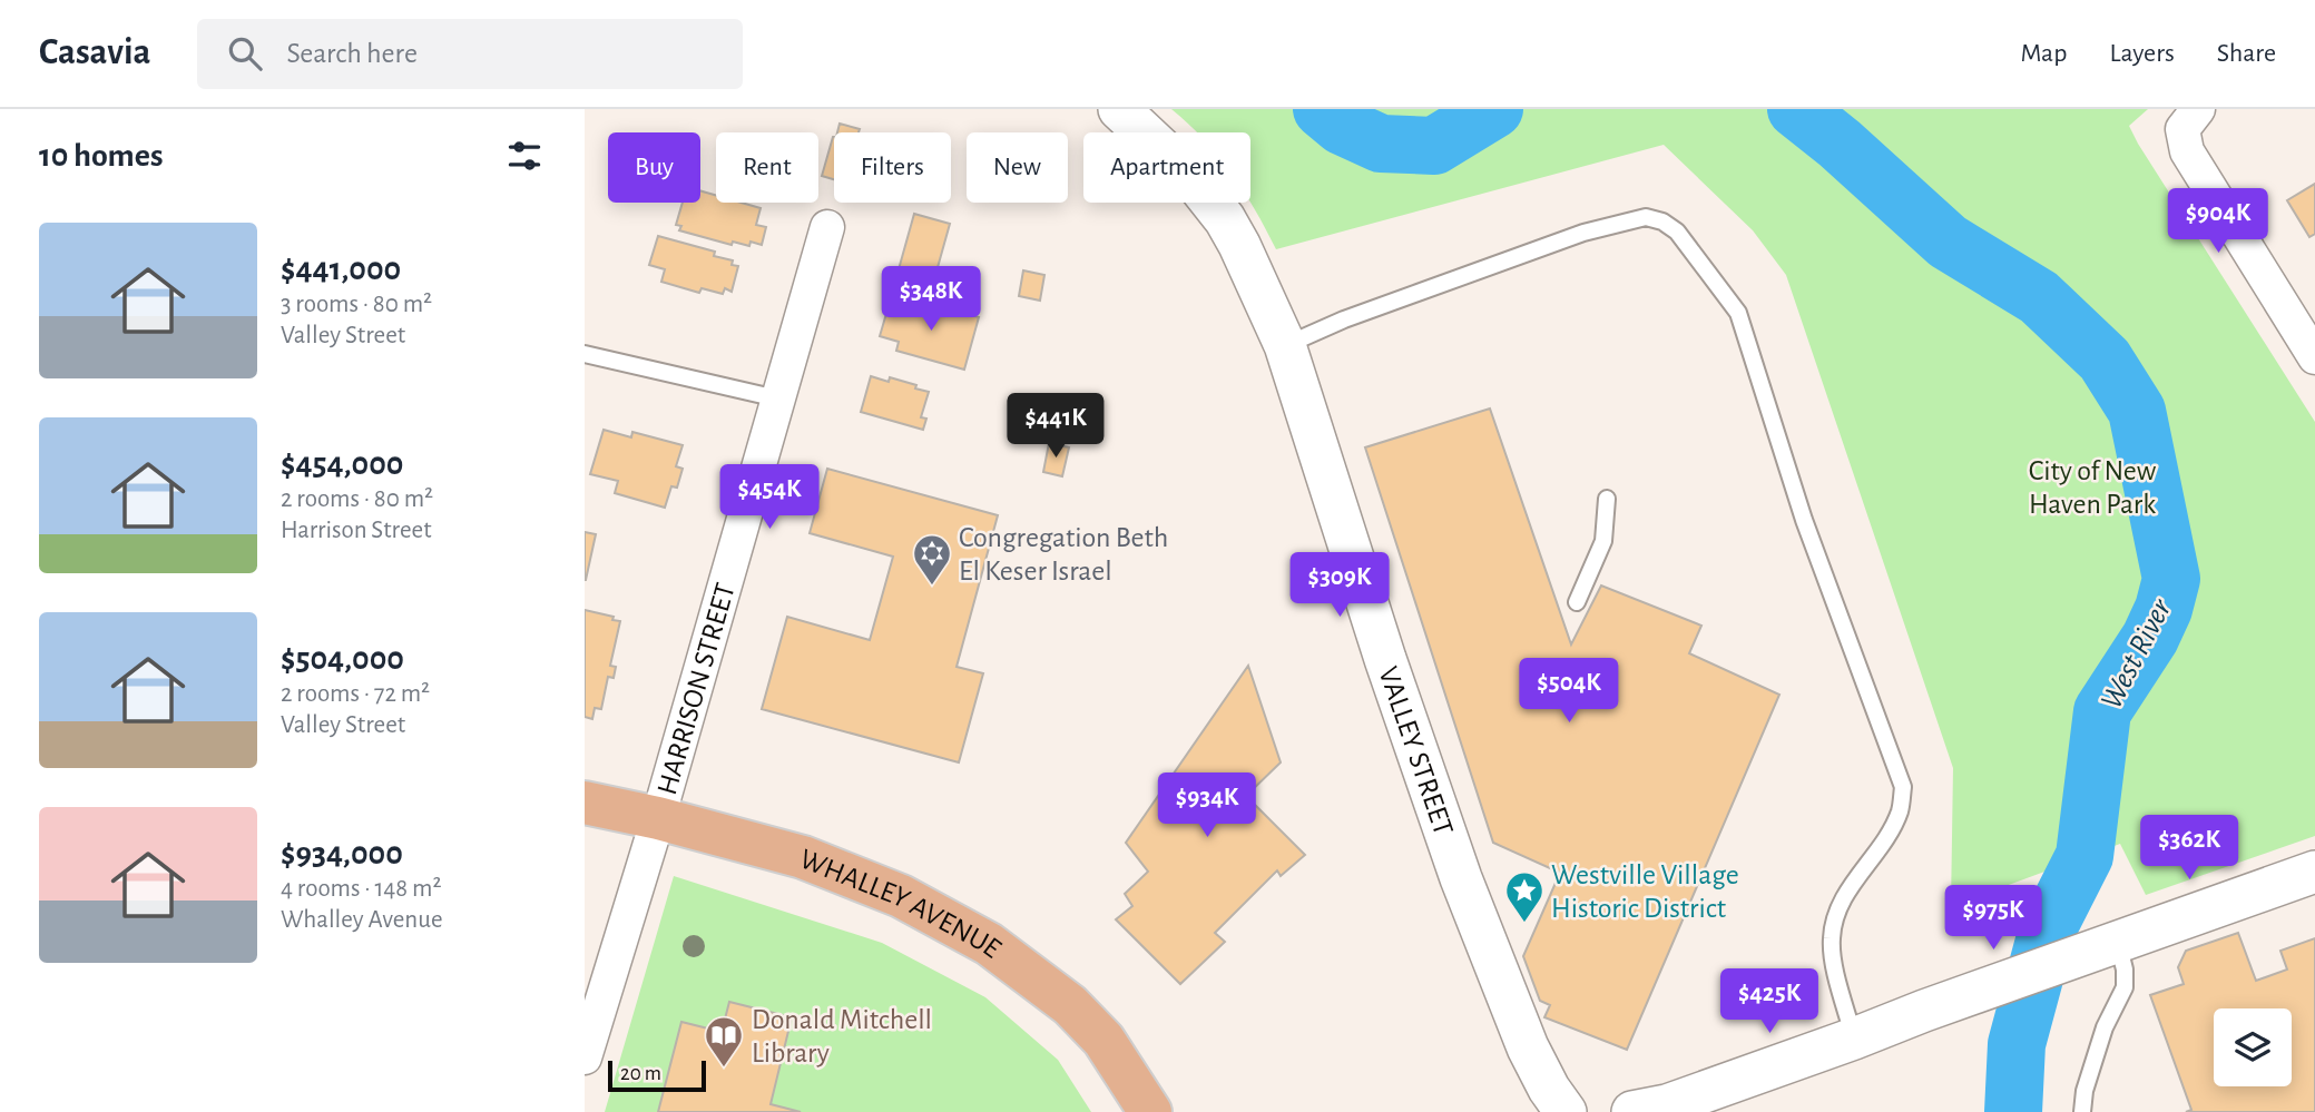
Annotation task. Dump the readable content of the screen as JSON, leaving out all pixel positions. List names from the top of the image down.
{
  "streets": {
    "main road": ["WHALLEY AVENUE"],
    "street": ["HARRISON STREET", "VALLEY STREET"]
  },
  "crossings": [
    ["HARRISON STREET", "WHALLEY AVENUE"]
  ],
  "water": ["West River"],
  "parks": ["City of New Haven Park"],
  "places": {
    "synagogue": ["Congregation Beth El Keser Israel"],
    "place": ["Westville Village Historic District"],
    "library": ["Donald Mitchell Library"]
  },
  "scale_bar": "20 m",
  "page": {
    "header": "Casavia",
    "search": "Search here",
    "nav": ["Map", "Layers", "Share"],
    "heading": "10 homes",
    "chip": [
      "Buy",
      "Rent",
      "Filters",
      "New",
      "Apartment"
    ],
    "price": [
      "$904K",
      "$348K",
      "$441K",
      "$454K",
      "$309K",
      "$504K",
      "$934K",
      "$362K",
      "$975K",
      "$425K"
    ],
    "list": [
      {
        "name": "$441,000",
        "note": "3 rooms · 80 m² · Valley Street"
      },
      {
        "name": "$454,000",
        "note": "2 rooms · 80 m² · Harrison Street"
      },
      {
        "name": "$504,000",
        "note": "2 rooms · 72 m² · Valley Street"
      },
      {
        "name": "$934,000",
        "note": "4 rooms · 148 m² · Whalley Avenue"
      }
    ],
    "scale": "20 m"
  }
}
